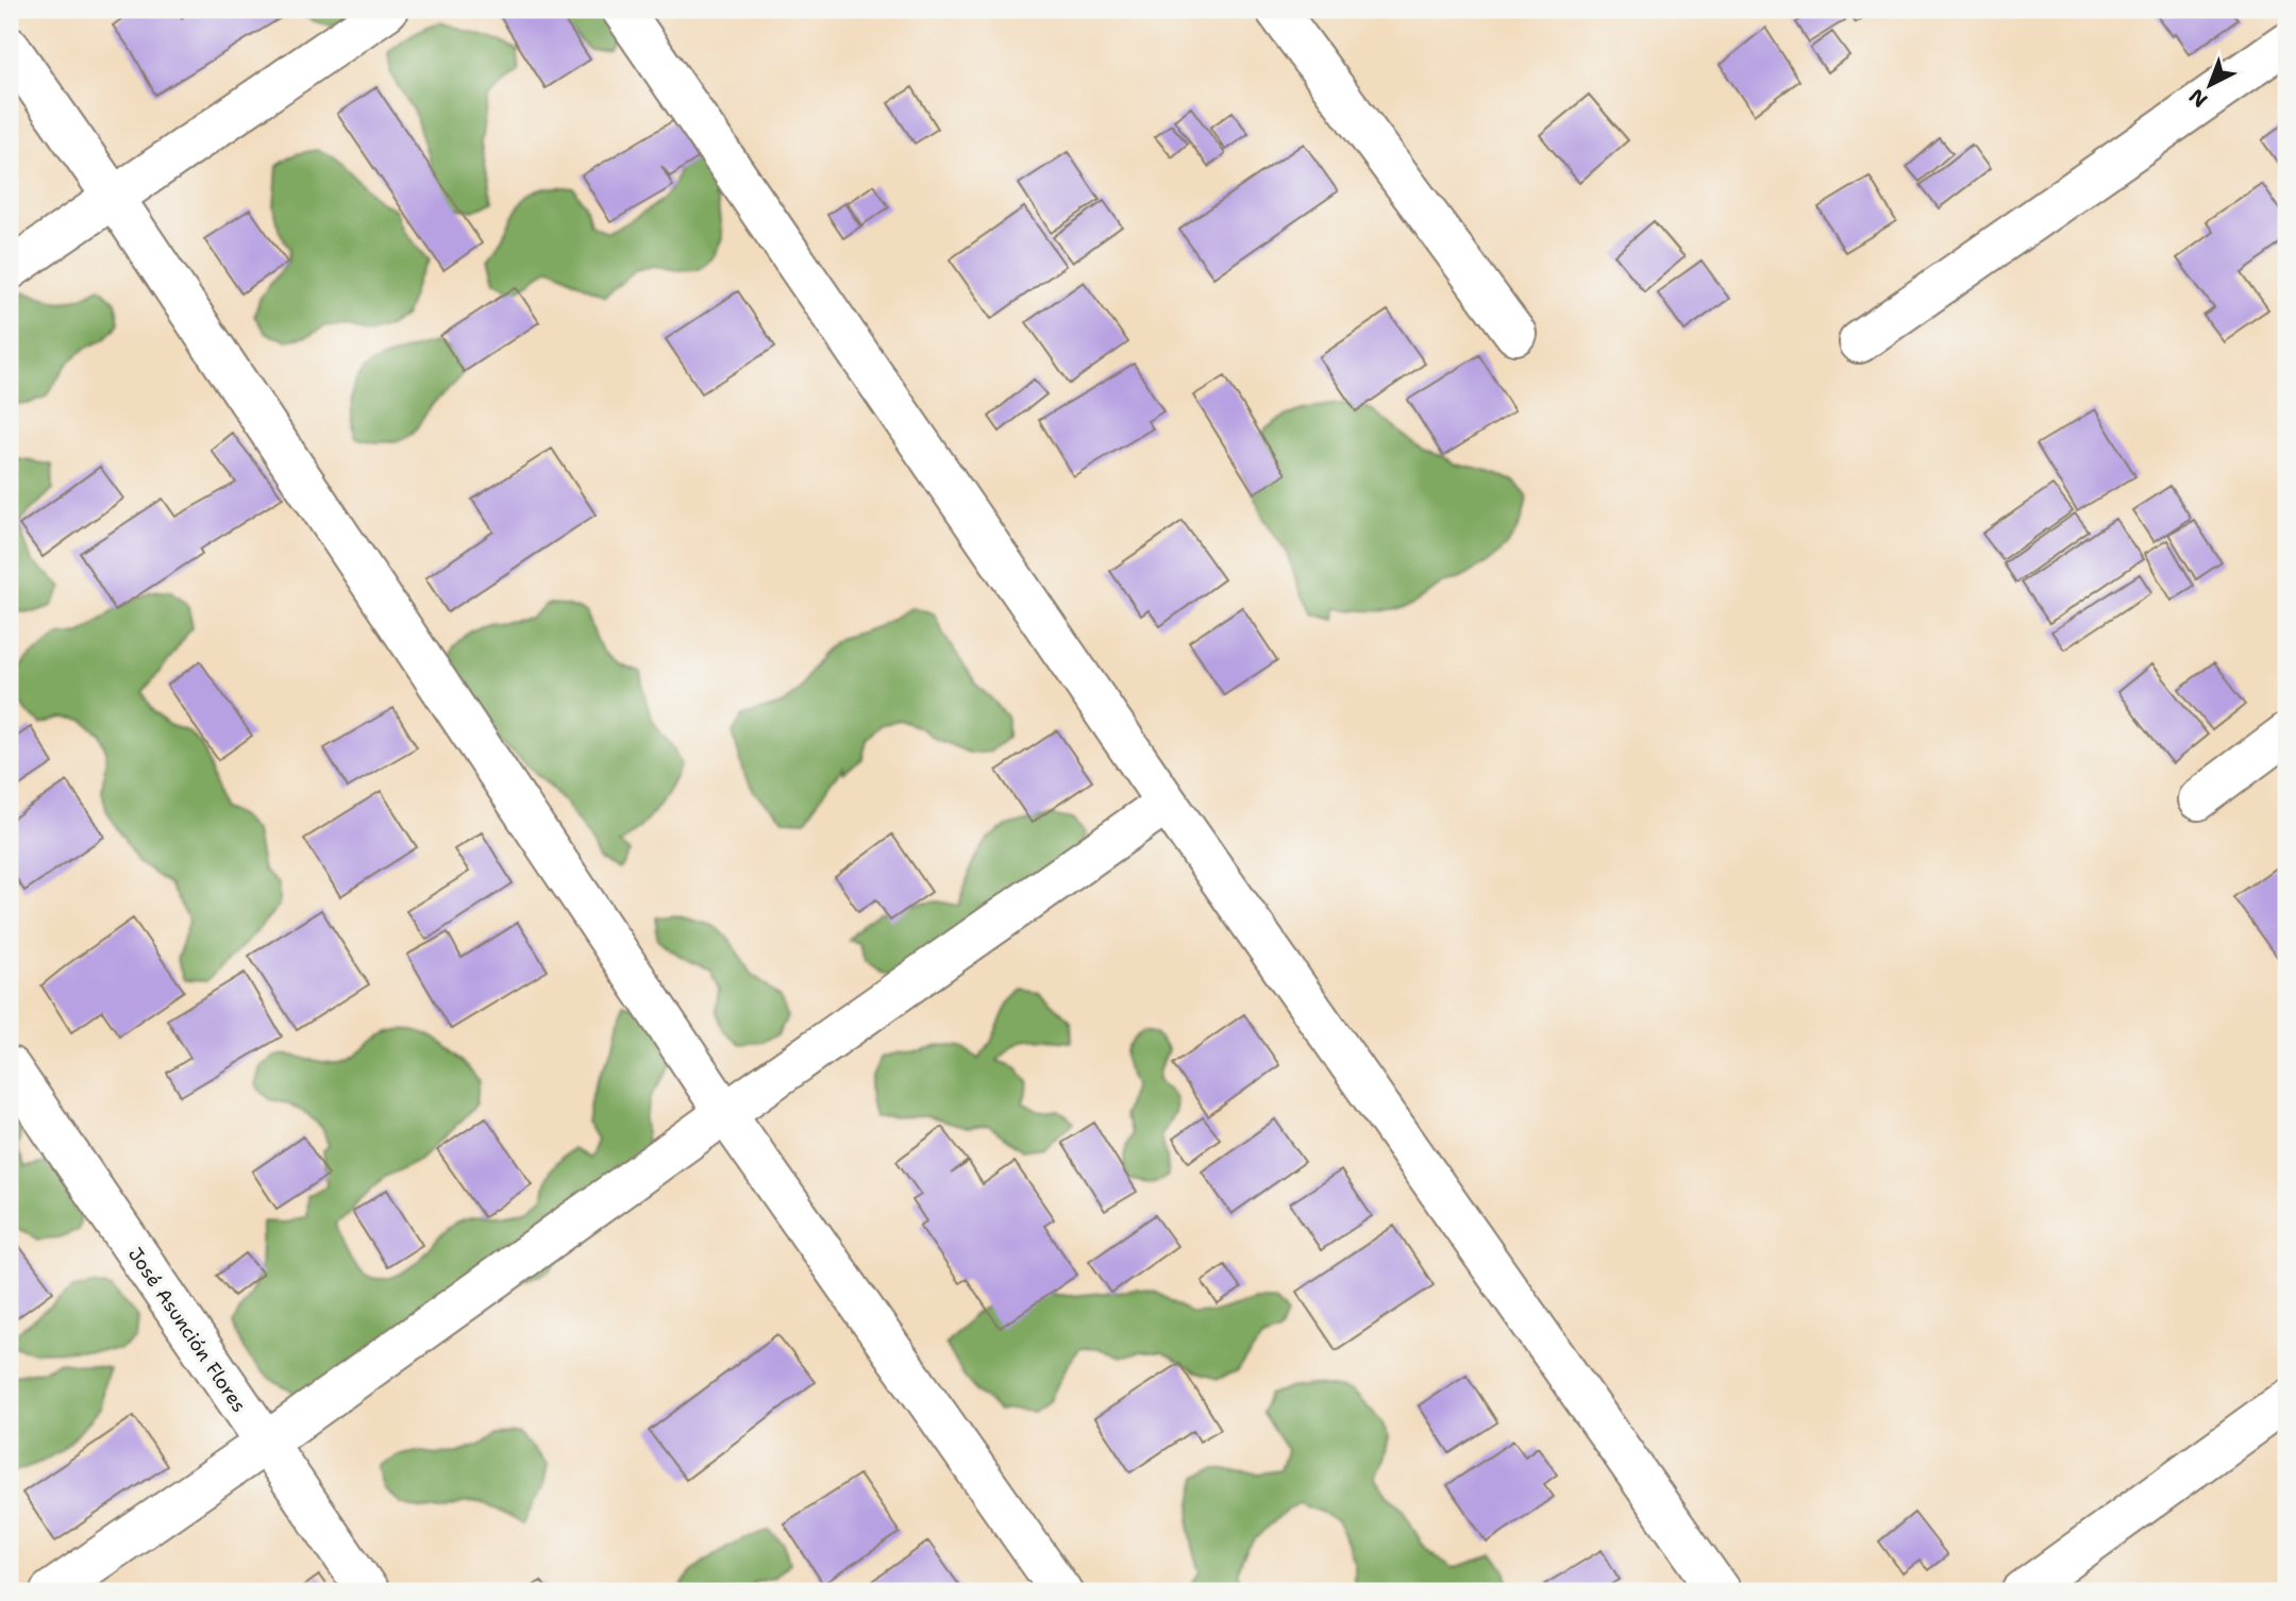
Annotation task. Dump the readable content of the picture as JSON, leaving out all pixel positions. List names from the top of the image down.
{
  "streets": {
    "street": ["José Asunción Flores"]
  },
  "north": "bottom left"
}
